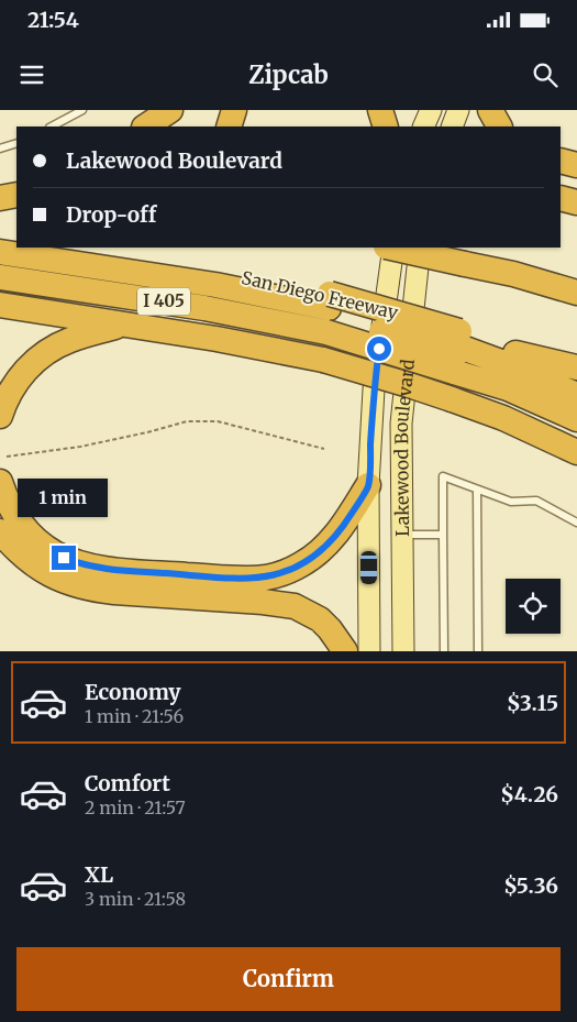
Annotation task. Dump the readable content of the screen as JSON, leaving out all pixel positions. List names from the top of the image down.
{
  "streets": {
    "highway": ["San Diego Freeway", "I 405"],
    "main road": ["Lakewood Boulevard"]
  },
  "page": {
    "status": "21:54",
    "header": "Zipcab",
    "banner": ["Lakewood Boulevard", "Drop-off"],
    "bubble": "1 min",
    "list": [
      {
        "name": "Economy",
        "note": "1 min · 21:56",
        "value": "$3.15"
      },
      {
        "name": "Comfort",
        "note": "2 min · 21:57",
        "value": "$4.26"
      },
      {
        "name": "XL",
        "note": "3 min · 21:58",
        "value": "$5.36"
      }
    ],
    "buttons": "Confirm"
  }
}
